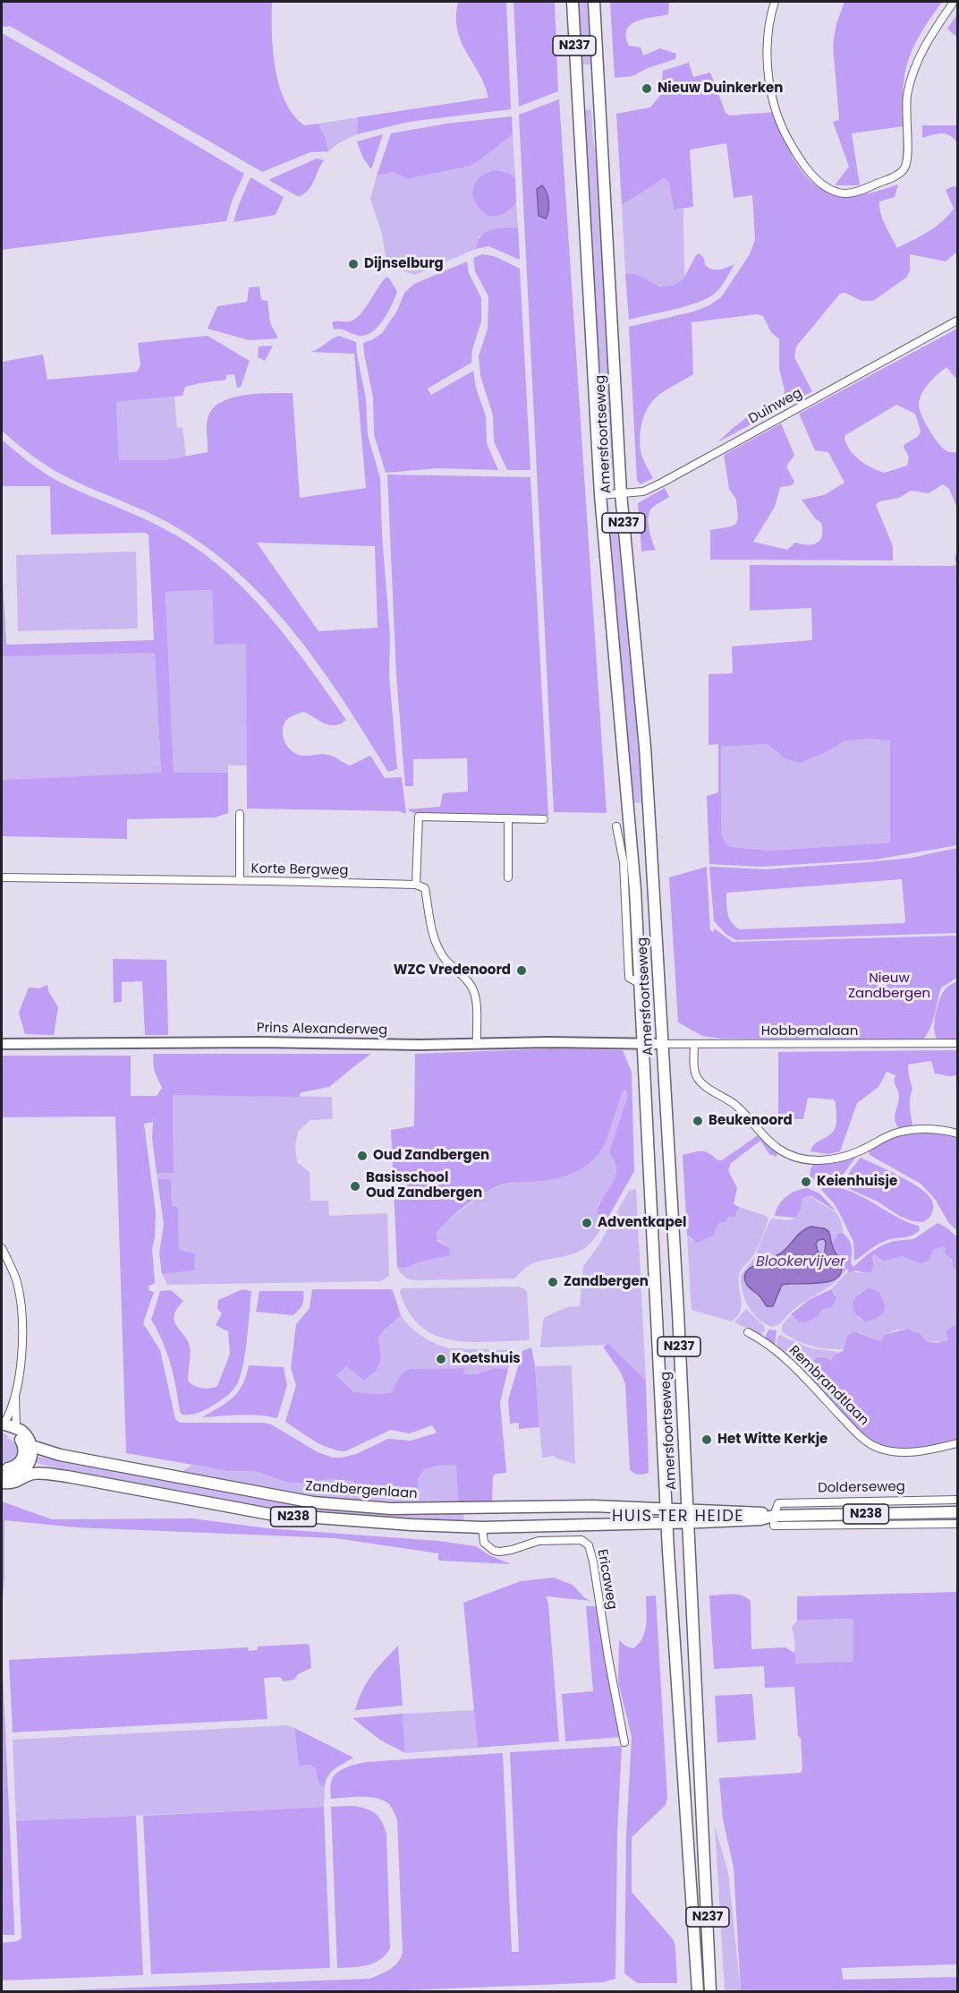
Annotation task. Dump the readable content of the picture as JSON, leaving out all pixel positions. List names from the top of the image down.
{
  "streets": {
    "main road": [
      "N237",
      "Amersfoortseweg",
      "Dolderseweg",
      "Zandbergenlaan",
      "N238"
    ],
    "street": [
      "Duinweg",
      "Korte Bergweg",
      "Prins Alexanderweg",
      "Hobbemalaan",
      "Rembrandtlaan",
      "Ericaweg"
    ]
  },
  "crossings": [
    ["Duinweg", "Amersfoortseweg"],
    ["Amersfoortseweg", "Prins Alexanderweg"],
    ["Amersfoortseweg", "Hobbemalaan"],
    ["Amersfoortseweg", "Dolderseweg"],
    ["Amersfoortseweg", "Zandbergenlaan"],
    ["Amersfoortseweg", "N238"],
    ["Prins Alexanderweg", "Hobbemalaan"],
    ["Dolderseweg", "N238"],
    ["Zandbergenlaan", "N238"],
    ["N238", "Ericaweg"]
  ],
  "districts": ["HUIS TER HEIDE"],
  "water": ["Blookervijver"],
  "parks": ["Nieuw Zandbergen"],
  "places": [
    "Nieuw Duinkerken",
    "Dijnselburg",
    "WZC Vredenoord",
    "Beukenoord",
    "Oud Zandbergen",
    "Keienhuisje",
    "Basisschool Oud Zandbergen",
    "Adventkapel",
    "Zandbergen",
    "Koetshuis",
    "Het Witte Kerkje"
  ]
}
